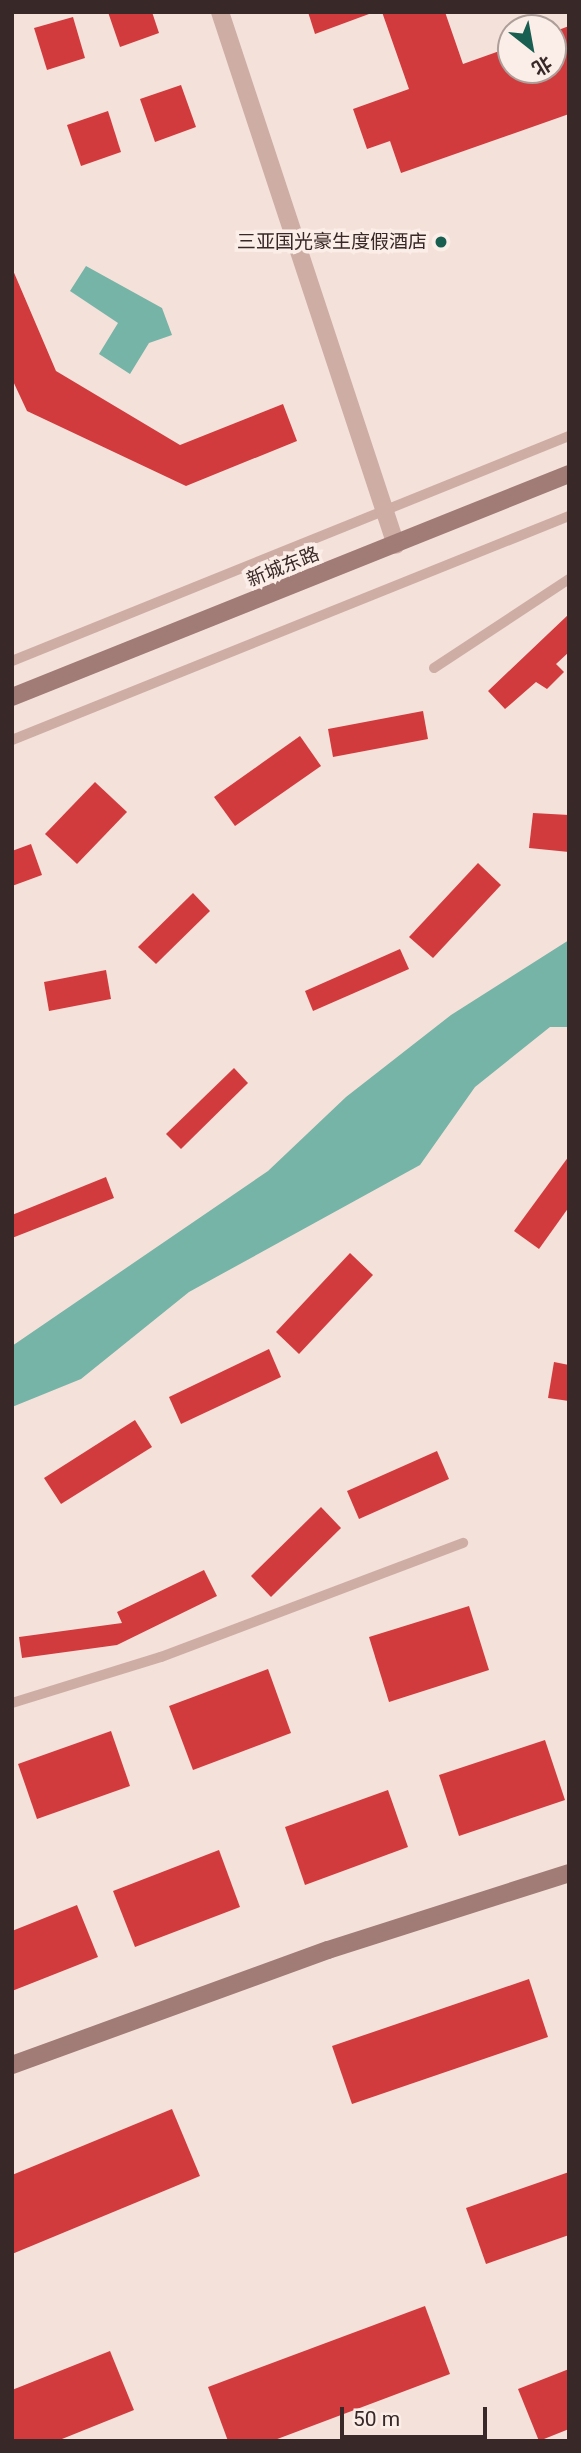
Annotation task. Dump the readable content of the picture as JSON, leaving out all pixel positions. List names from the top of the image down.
{
  "streets": {
    "main road": ["新城东路"]
  },
  "places": ["三亚国光豪生度假酒店"],
  "scale_bar": "50 m",
  "north": "bottom right"
}
